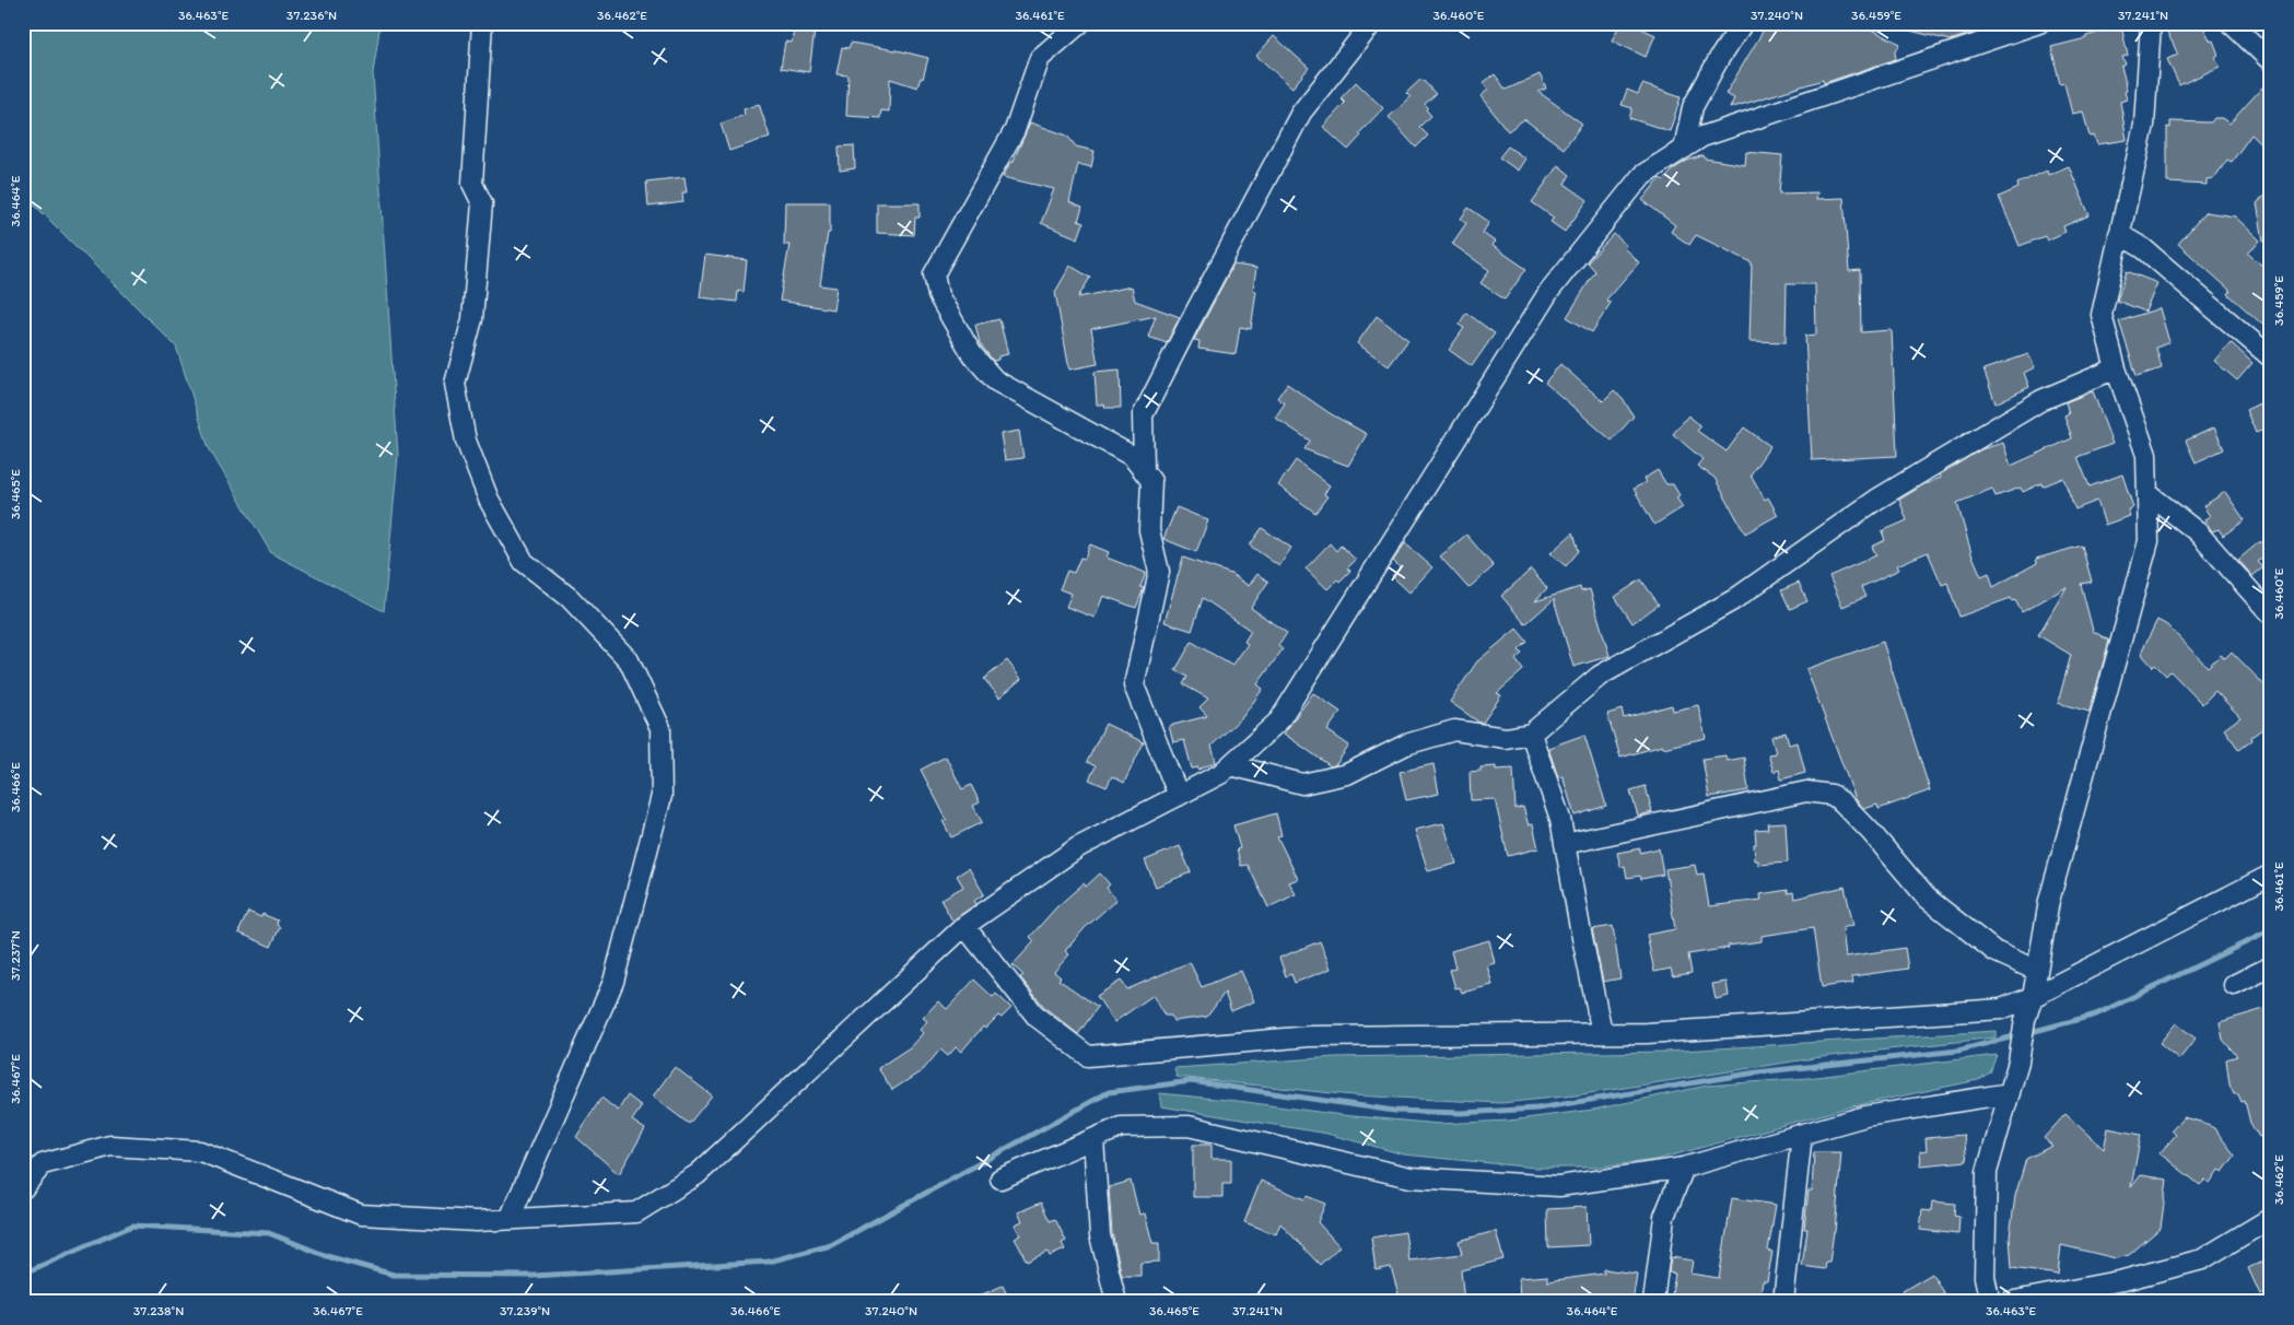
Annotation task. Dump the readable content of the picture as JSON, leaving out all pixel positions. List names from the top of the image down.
{
  "coordinates": [
    "36.463°E",
    "37.236°N",
    "36.462°E",
    "36.461°E",
    "36.460°E",
    "37.240°N",
    "36.459°E",
    "37.241°N",
    "36.464°E",
    "36.465°E",
    "36.466°E",
    "37.237°N",
    "36.467°E",
    "37.238°N",
    "37.239°N"
  ]
}
